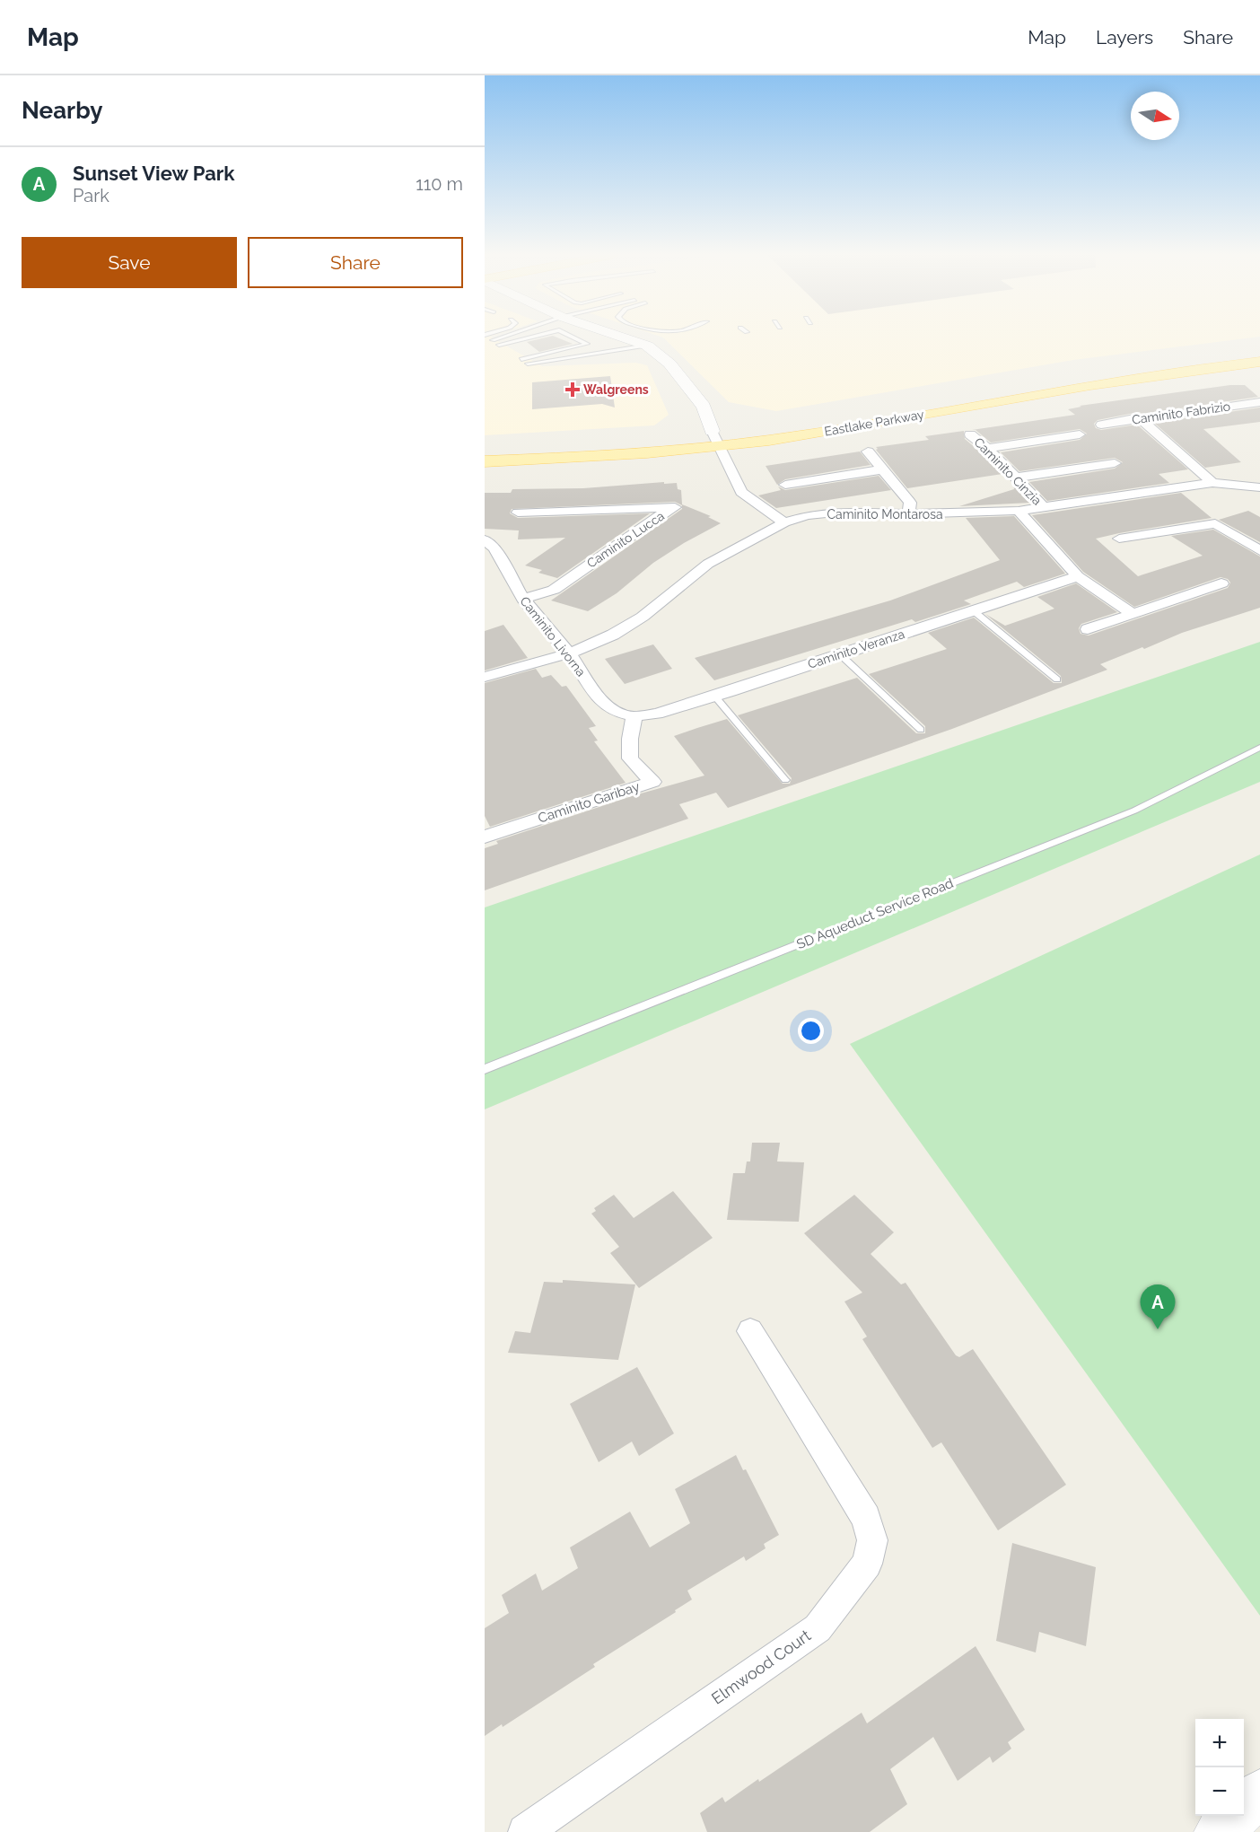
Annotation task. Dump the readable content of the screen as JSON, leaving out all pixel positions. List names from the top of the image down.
{
  "streets": {
    "main road": ["Eastlake Parkway"],
    "street": [
      "Caminito Fabrizio",
      "Caminito Cinzia",
      "Caminito Montarosa",
      "Caminito Lucca",
      "Caminito Livorna",
      "Caminito Veranza",
      "Caminito Garibay",
      "Elmwood Court"
    ],
    "lane": ["SD Aqueduct Service Road"]
  },
  "crossings": [
    ["Caminito Cinzia", "Caminito Montarosa"],
    ["Caminito Montarosa", "Caminito Livorna"],
    ["Caminito Lucca", "Caminito Livorna"],
    ["Caminito Livorna", "Caminito Veranza"],
    ["Caminito Livorna", "Caminito Garibay"],
    ["Caminito Veranza", "Caminito Garibay"]
  ],
  "places": {
    "health": ["Walgreens"]
  },
  "north": "right",
  "page": {
    "header": "Map",
    "nav": ["Map", "Layers", "Share"],
    "heading": "Nearby",
    "list": [
      {
        "mark": "A",
        "name": "Sunset View Park",
        "note": "Park",
        "value": "110 m"
      }
    ],
    "buttons": ["Save", "Share"],
    "pins": "A",
    "map_buttons": ["+", "−"]
  }
}
